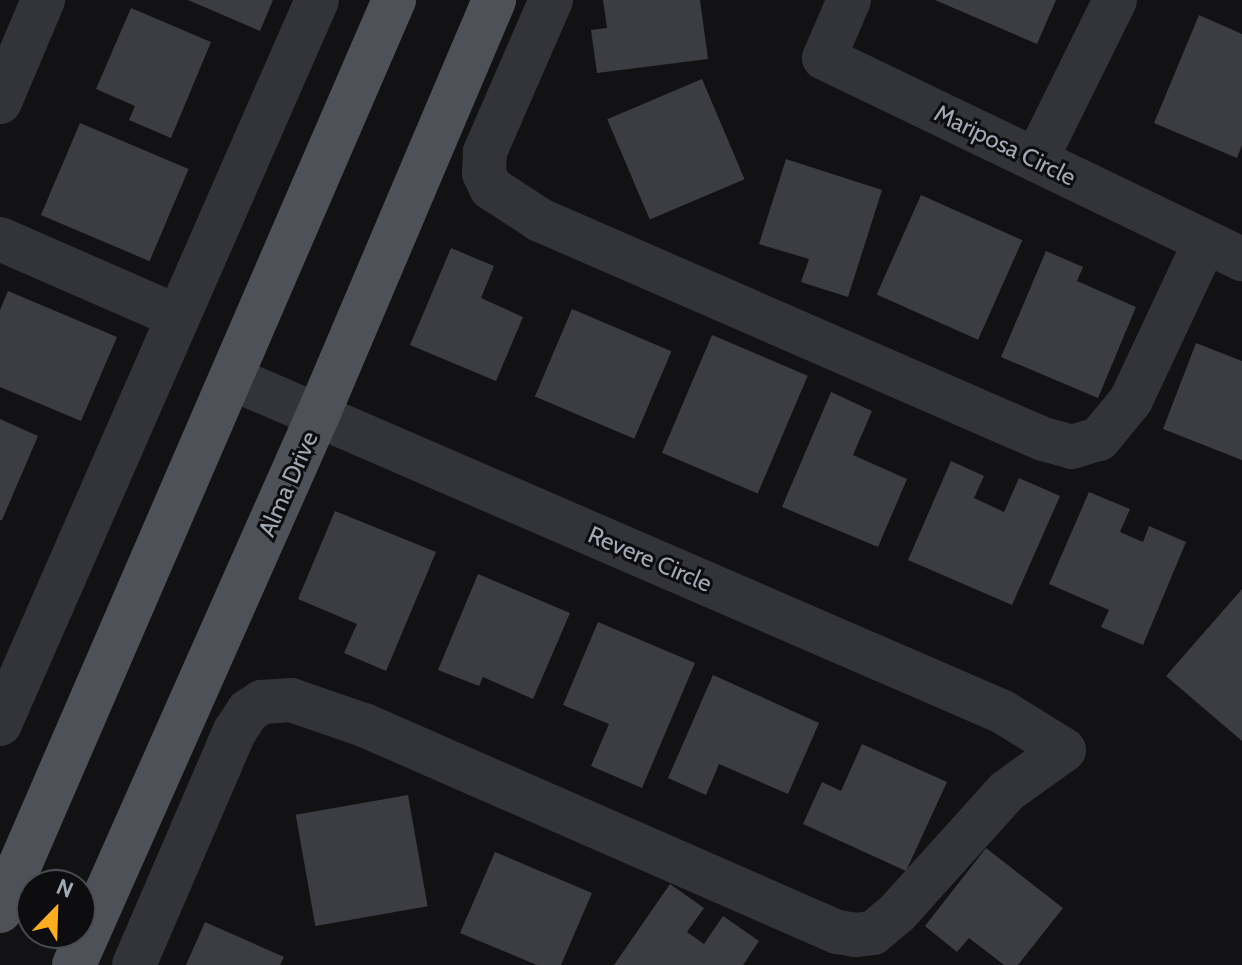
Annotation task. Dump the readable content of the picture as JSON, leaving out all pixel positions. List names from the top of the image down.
{
  "streets": {
    "main road": ["Alma Drive"],
    "street": ["Mariposa Circle", "Revere Circle"]
  },
  "crossings": [
    ["Alma Drive", "Revere Circle"]
  ],
  "north": "top right"
}
